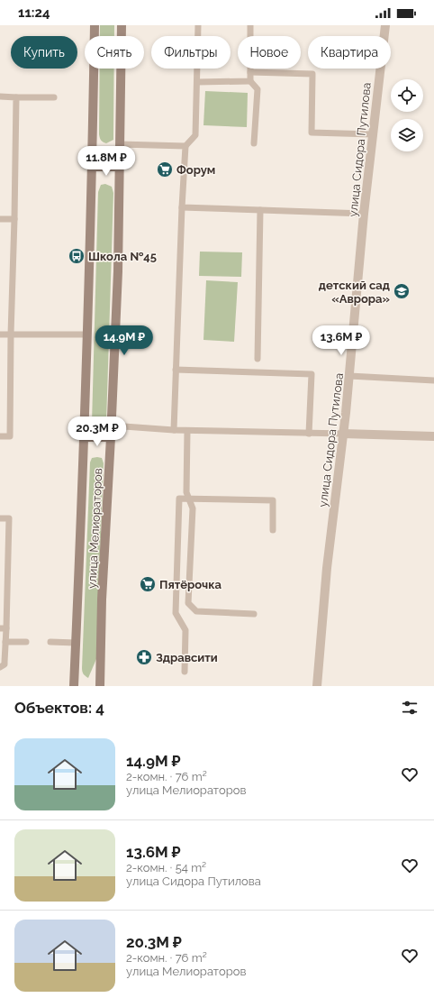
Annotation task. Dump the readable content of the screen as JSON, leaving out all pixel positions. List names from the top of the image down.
{
  "streets": {
    "street": ["улица Сидора Путилова", "улица Мелиораторов"]
  },
  "places": {
    "supermarket": ["Форум", "Пятёрочка"],
    "bus stop": ["Школа №45"],
    "school or university": ["детский сад «Аврора»"],
    "pharmacy": ["Здравсити"]
  },
  "page": {
    "status": "11:24",
    "chip": [
      "Купить",
      "Снять",
      "Фильтры",
      "Новое",
      "Квартира"
    ],
    "price": [
      "11.8M ₽",
      "14.9M ₽",
      "13.6M ₽",
      "20.3M ₽"
    ],
    "heading": "Объектов: 4",
    "list": [
      {
        "name": "14.9M ₽",
        "note": "2-комн. · 76 m² · улица Мелиораторов"
      },
      {
        "name": "13.6M ₽",
        "note": "2-комн. · 54 m² · улица Сидора Путилова"
      },
      {
        "name": "20.3M ₽",
        "note": "2-комн. · 76 m² · улица Мелиораторов"
      }
    ]
  }
}
